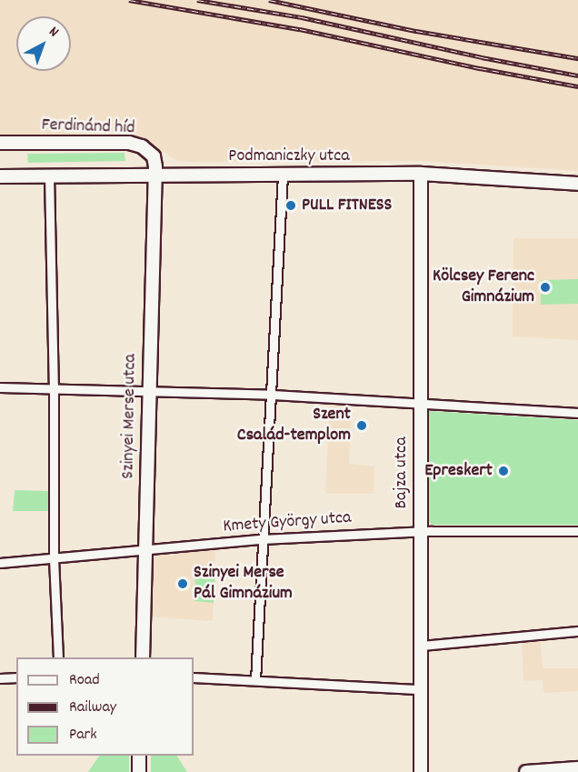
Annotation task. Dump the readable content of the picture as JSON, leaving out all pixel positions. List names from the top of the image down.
{
  "streets": {
    "street": [
      "Ferdinánd híd",
      "Podmaniczky utca",
      "Szinyei Merse utca",
      "Bajza utca",
      "Kmety György utca"
    ]
  },
  "crossings": [
    ["Ferdinánd híd", "Podmaniczky utca"],
    ["Ferdinánd híd", "Szinyei Merse utca"],
    ["Podmaniczky utca", "Szinyei Merse utca"],
    ["Podmaniczky utca", "Bajza utca"],
    ["Szinyei Merse utca", "Kmety György utca"],
    ["Bajza utca", "Kmety György utca"]
  ],
  "places": [
    "PULL FITNESS",
    "Kölcsey Ferenc Gimnázium",
    "Szent Család-templom",
    "Epreskert",
    "Szinyei Merse Pál Gimnázium"
  ],
  "legend": ["Road", "Railway", "Park"],
  "north": "top right"
}
